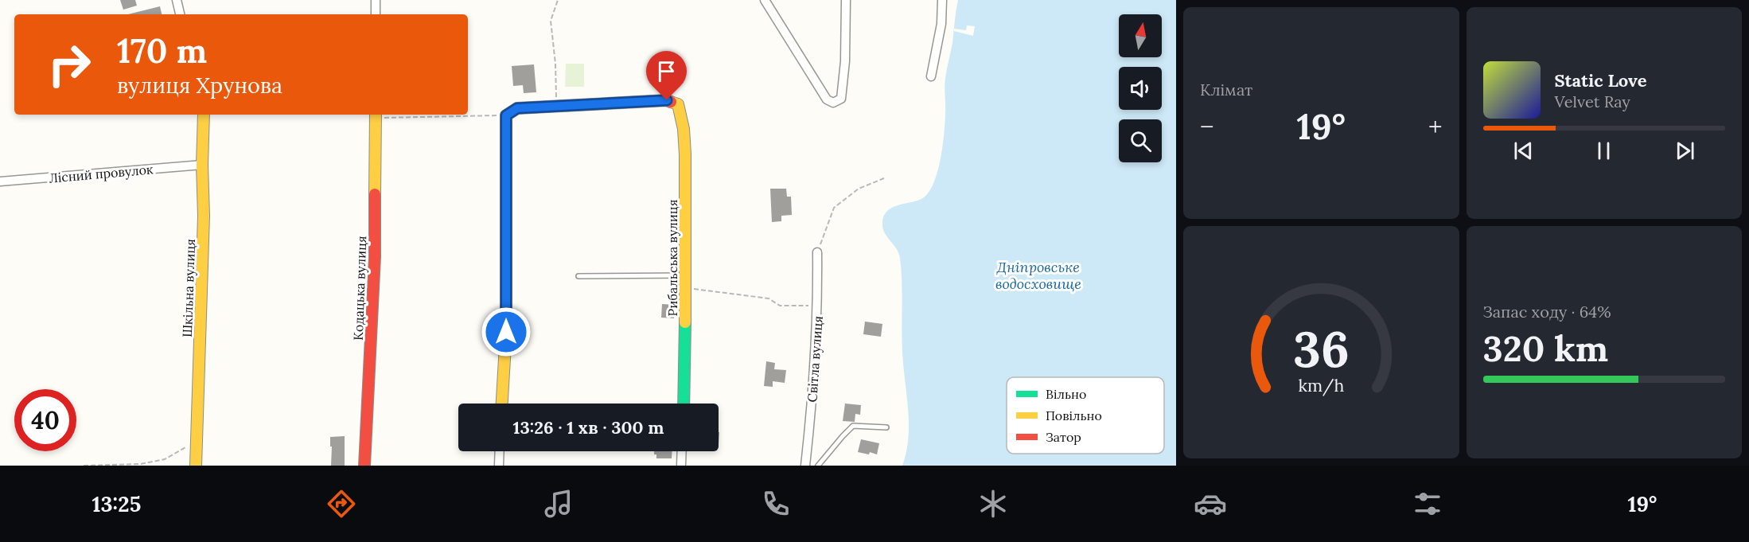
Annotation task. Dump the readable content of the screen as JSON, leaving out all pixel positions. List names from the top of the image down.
{
  "streets": {
    "street": [
      "Лісний провулок",
      "Рибальська вулиця",
      "Шкільна вулиця",
      "Кодацька вулиця",
      "Світла вулиця"
    ]
  },
  "crossings": [
    ["Лісний провулок", "Шкільна вулиця"]
  ],
  "water": ["Дніпровське водосховище"],
  "legend": ["Вільно", "Повільно", "Затор"],
  "north": "top",
  "page": {
    "tile": [
      "Клімат",
      ["Запас ходу · 64%", "320 km"]
    ],
    "turn": ["170 m", "вулиця Хрунова"],
    "song": ["Static Love", "Velvet Ray"],
    "heat": ["−", "19°", "+"],
    "limit": "40",
    "trip": "13:26 · 1 хв · 300 m",
    "tabs": ["13:25", "19°"],
    "gauge": ["36", "km/h"]
  }
}
